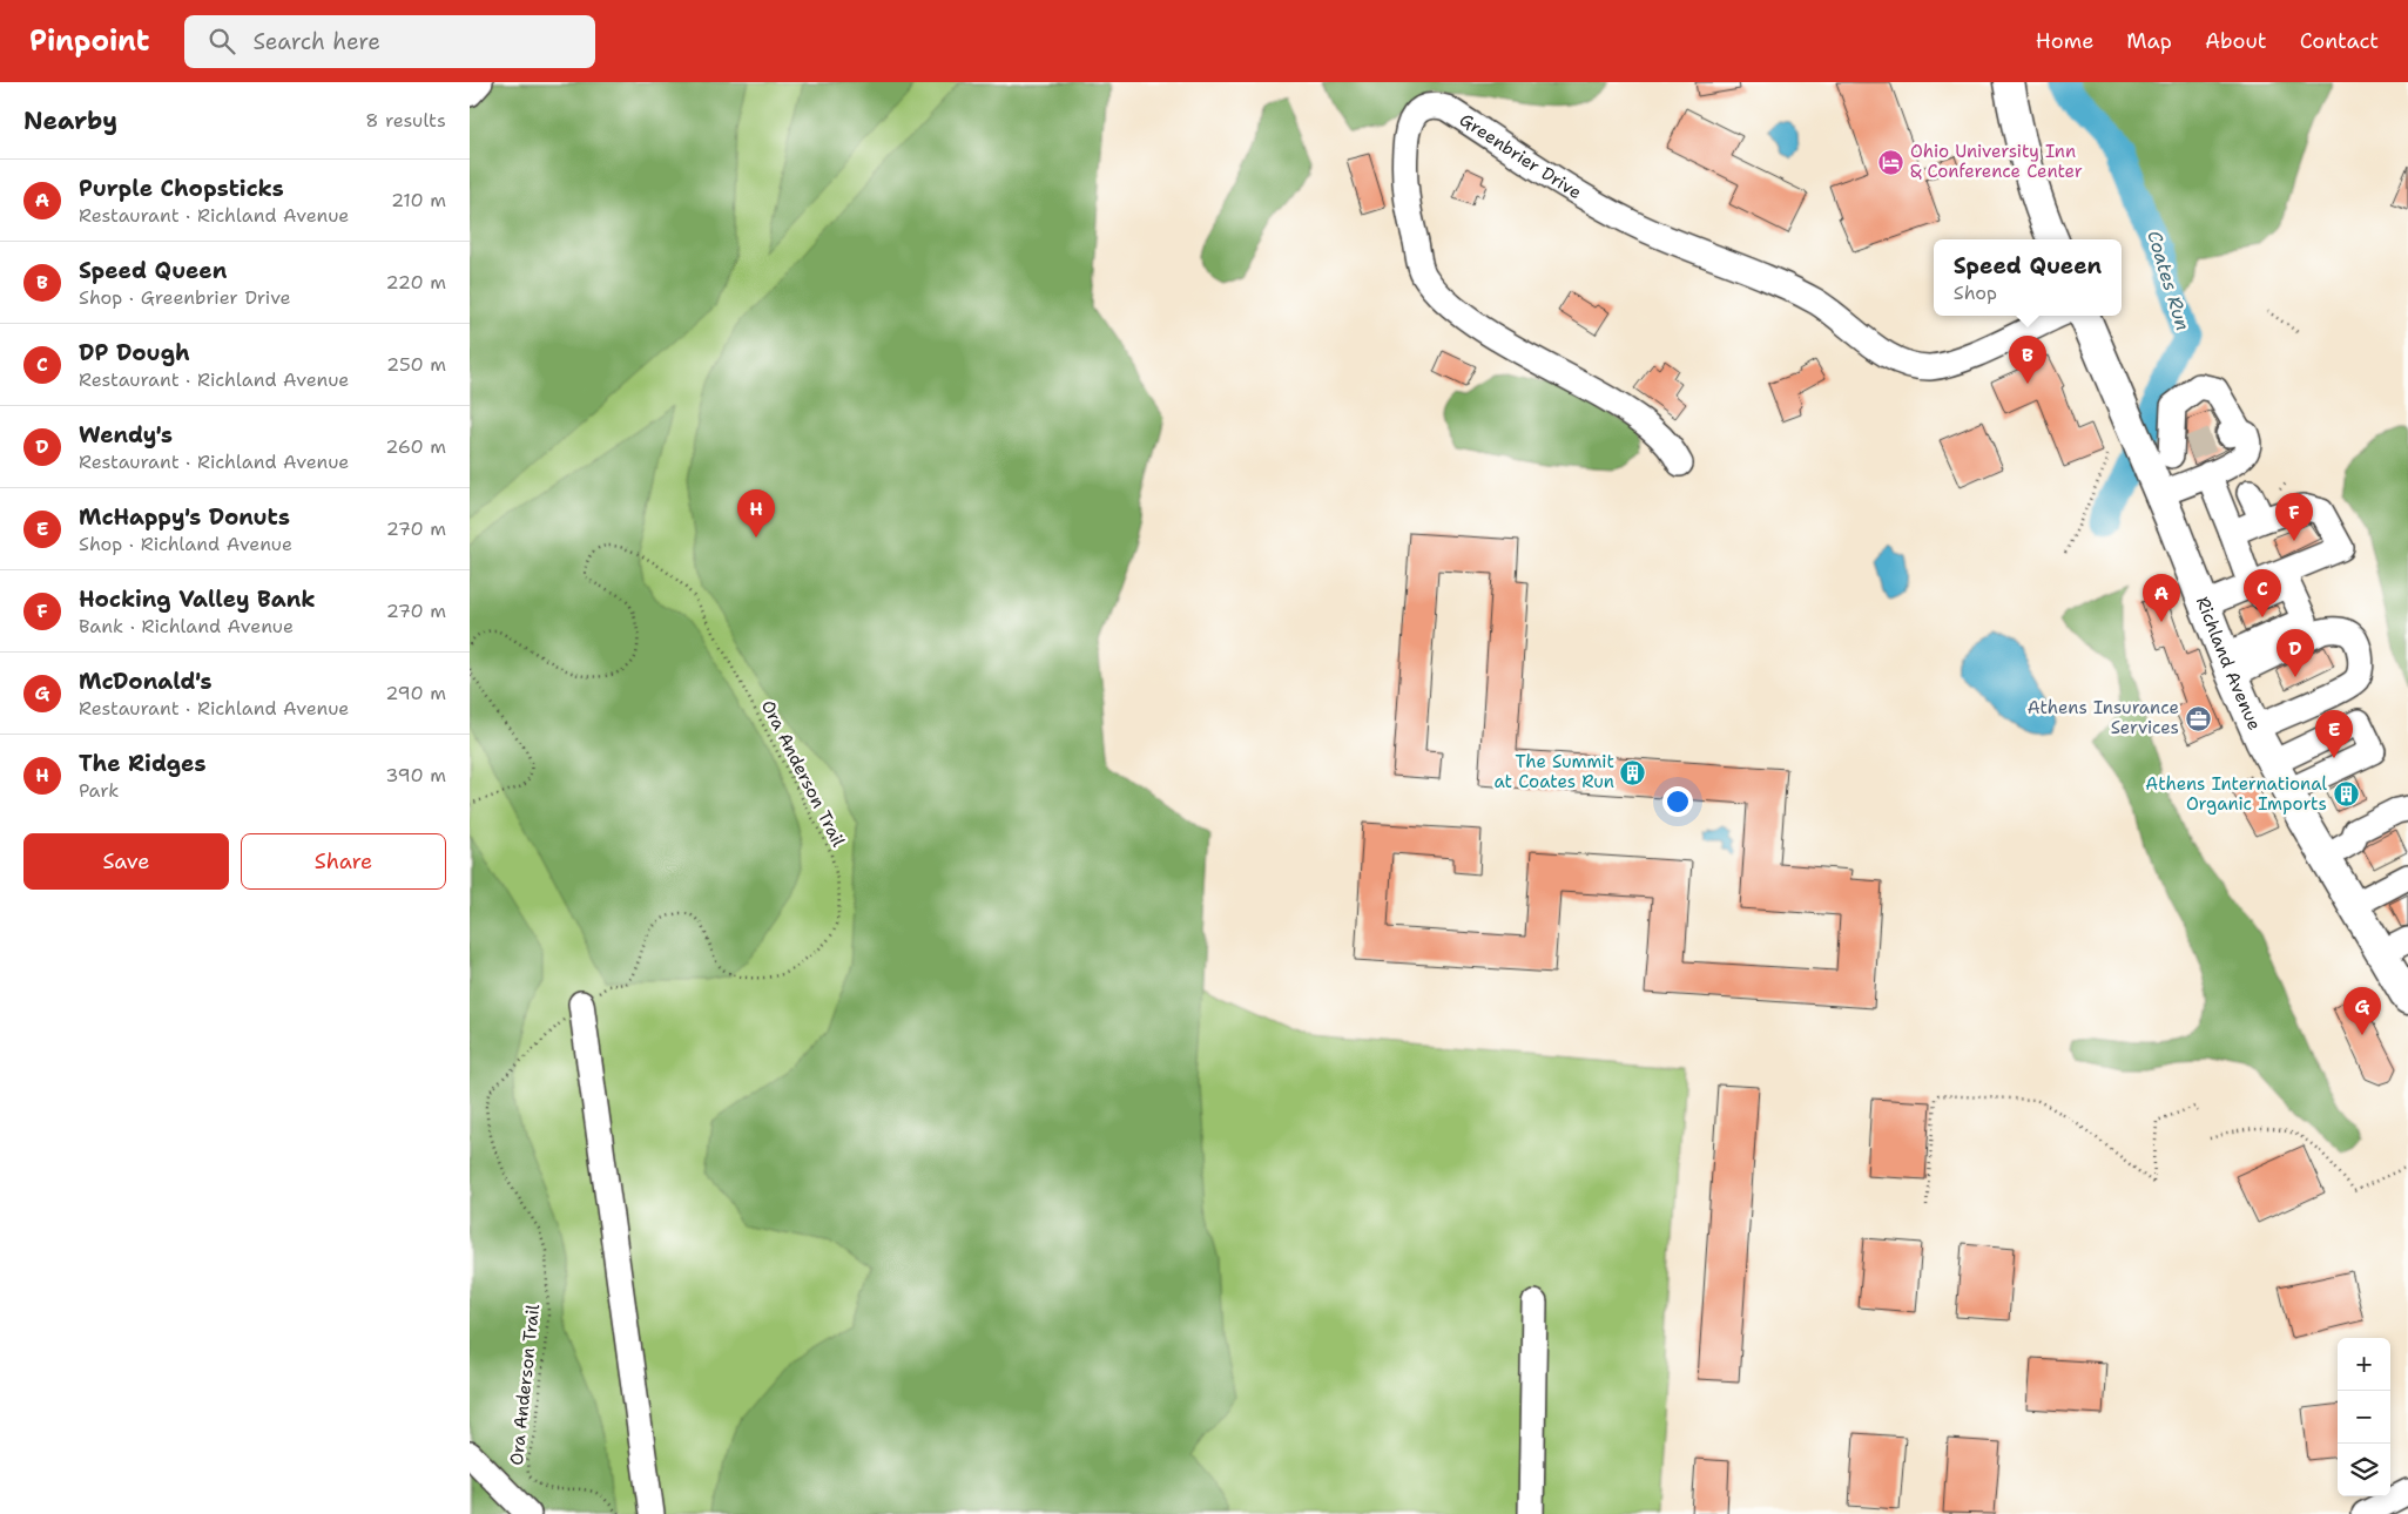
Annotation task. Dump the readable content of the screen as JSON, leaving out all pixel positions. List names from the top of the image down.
{
  "streets": {
    "main road": ["Richland Avenue"],
    "street": ["Greenbrier Drive"],
    "path": ["Ora Anderson Trail"]
  },
  "water": ["Coates Run"],
  "places": {
    "hotel": ["Ohio University Inn & Conference Center"],
    "office": ["Athens Insurance Services"],
    "building": ["The Summit at Coates Run", "Athens International Organic Imports"]
  },
  "page": {
    "header": "Pinpoint",
    "search": "Search here",
    "nav": [
      "Home",
      "Map",
      "About",
      "Contact"
    ],
    "heading": ["Nearby", "8 results"],
    "list": [
      {
        "mark": "A",
        "name": "Purple Chopsticks",
        "note": "Restaurant · Richland Avenue",
        "value": "210 m"
      },
      {
        "mark": "B",
        "name": "Speed Queen",
        "note": "Shop · Greenbrier Drive",
        "value": "220 m"
      },
      {
        "mark": "C",
        "name": "DP Dough",
        "note": "Restaurant · Richland Avenue",
        "value": "250 m"
      },
      {
        "mark": "D",
        "name": "Wendy's",
        "note": "Restaurant · Richland Avenue",
        "value": "260 m"
      },
      {
        "mark": "E",
        "name": "McHappy's Donuts",
        "note": "Shop · Richland Avenue",
        "value": "270 m"
      },
      {
        "mark": "F",
        "name": "Hocking Valley Bank",
        "note": "Bank · Richland Avenue",
        "value": "270 m"
      },
      {
        "mark": "G",
        "name": "McDonald's",
        "note": "Restaurant · Richland Avenue",
        "value": "290 m"
      },
      {
        "mark": "H",
        "name": "The Ridges",
        "note": "Park",
        "value": "390 m"
      }
    ],
    "popup": ["Speed Queen", "Shop"],
    "pins": [
      "B",
      "H",
      "F",
      "C",
      "A",
      "D",
      "E",
      "G"
    ],
    "buttons": ["Save", "Share"],
    "map_buttons": ["+", "−"]
  }
}
